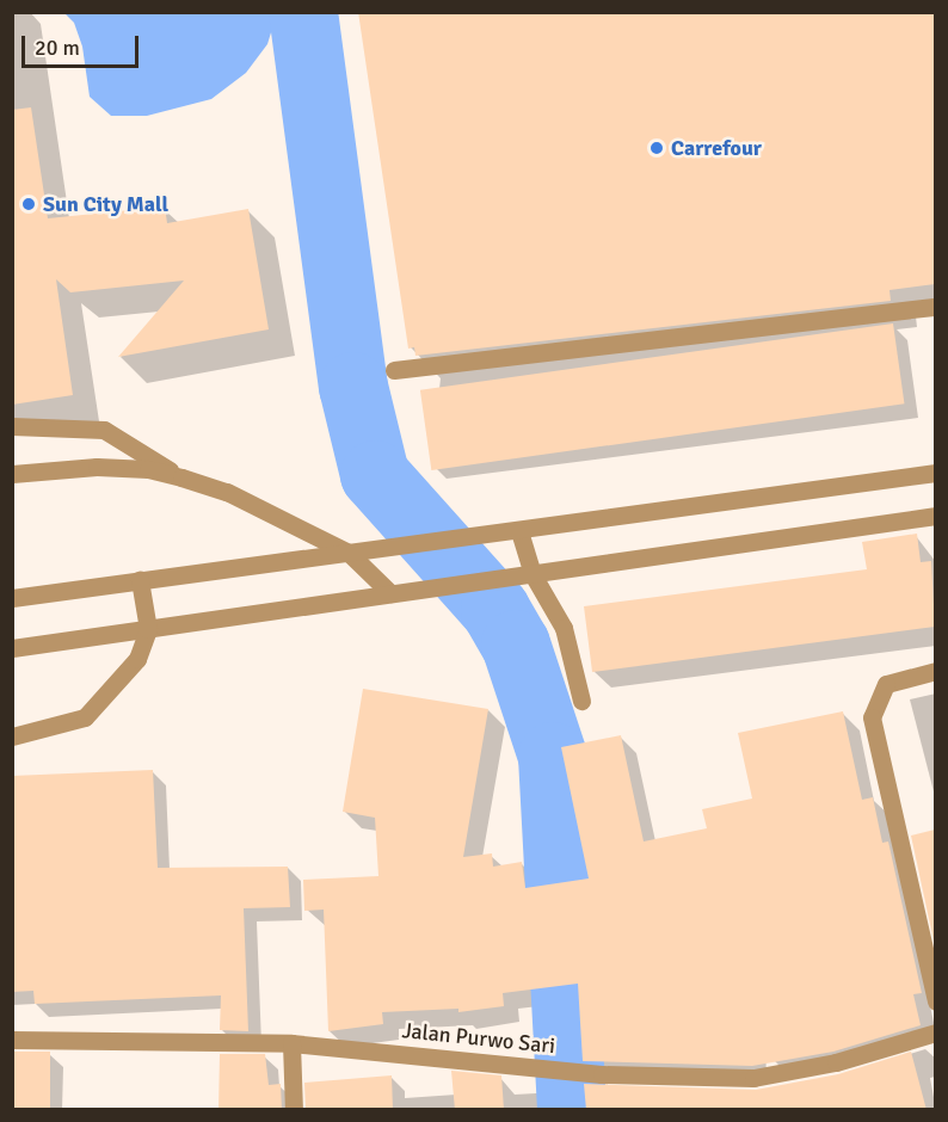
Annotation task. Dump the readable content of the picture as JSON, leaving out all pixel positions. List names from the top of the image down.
{
  "streets": {
    "street": ["Jalan Purwo Sari"]
  },
  "places": ["Carrefour", "Sun City Mall"],
  "scale_bar": "20 m"
}
